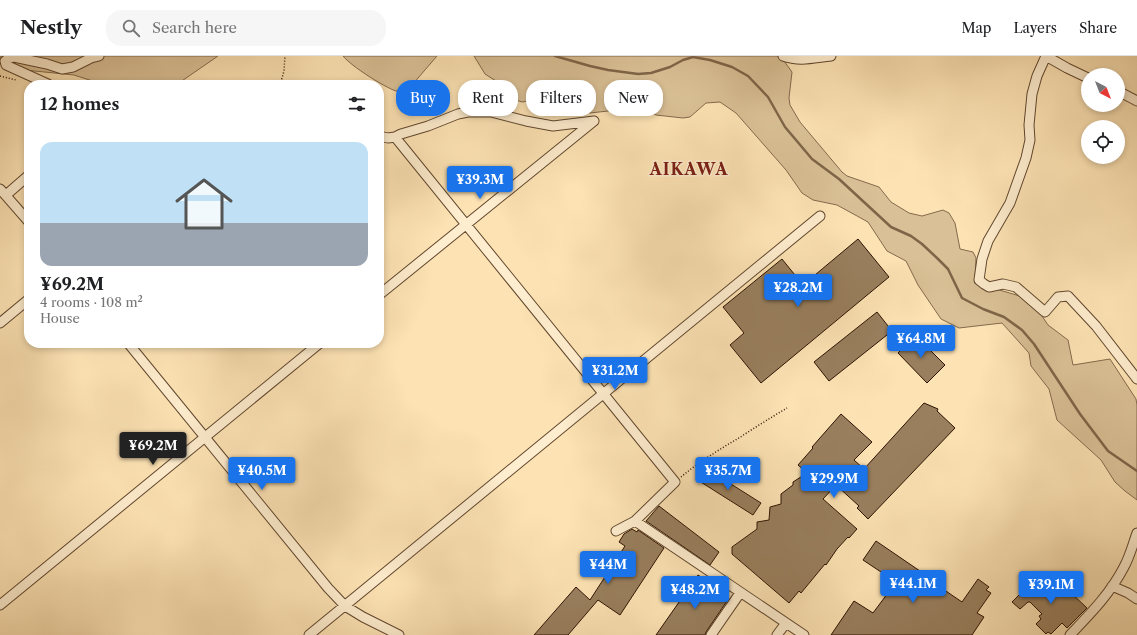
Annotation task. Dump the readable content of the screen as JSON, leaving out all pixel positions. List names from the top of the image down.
{
  "districts": ["AIKAWA"],
  "north": "bottom right",
  "page": {
    "header": "Nestly",
    "search": "Search here",
    "nav": ["Map", "Layers", "Share"],
    "chip": [
      "Buy",
      "Rent",
      "Filters",
      "New"
    ],
    "heading": "12 homes",
    "list": [
      {
        "name": "¥69.2M",
        "note": "4 rooms · 108 m² · House"
      }
    ],
    "price": [
      "¥39.3M",
      "¥28.2M",
      "¥64.8M",
      "¥31.2M",
      "¥69.2M",
      "¥40.5M",
      "¥35.7M",
      "¥29.9M",
      "¥44M",
      "¥44.1M",
      "¥39.1M",
      "¥48.2M"
    ]
  }
}
